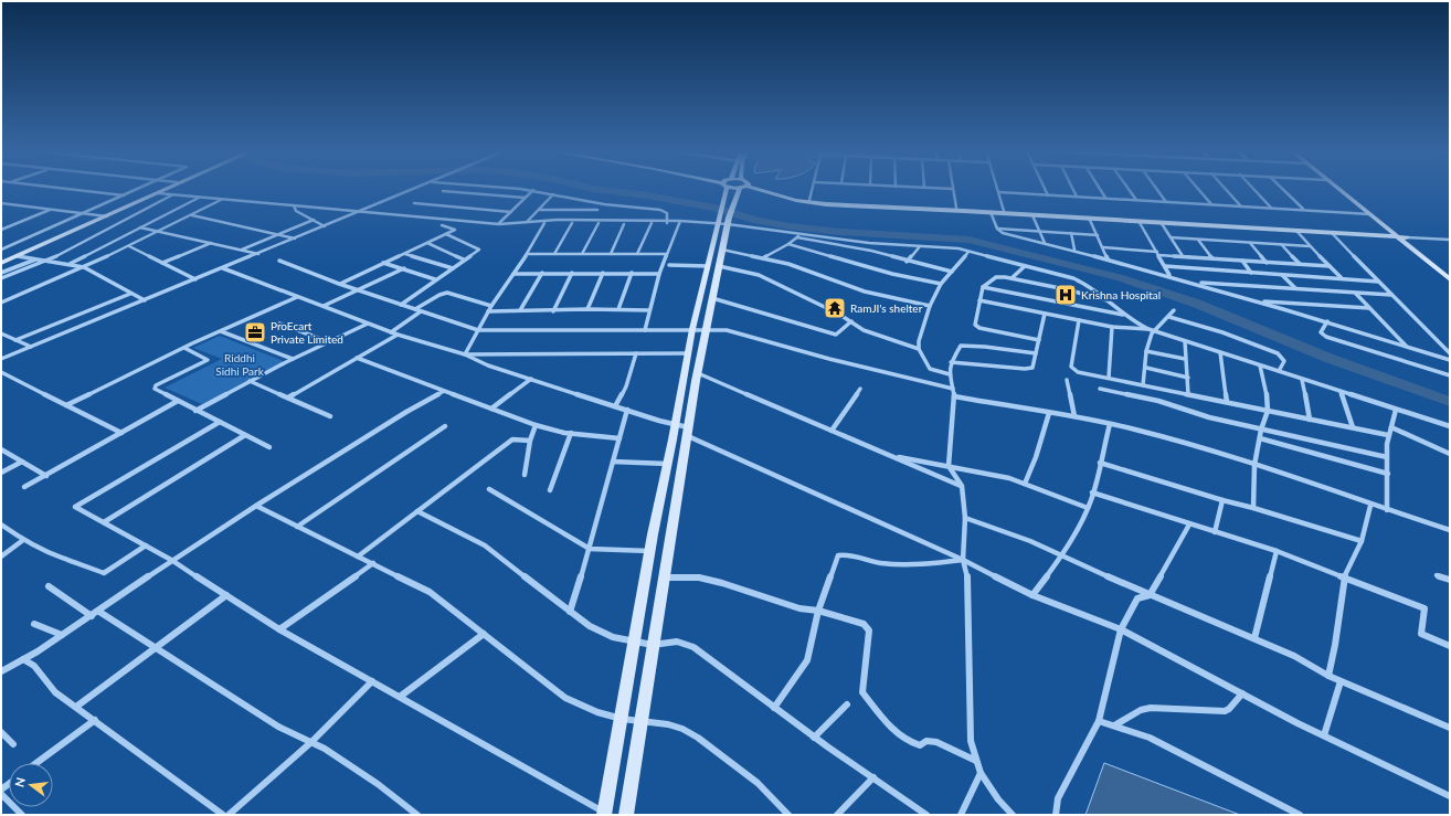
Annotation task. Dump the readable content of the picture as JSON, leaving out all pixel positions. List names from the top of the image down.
{
  "parks": ["Riddhi Sidhi Park"],
  "places": {
    "hospital": ["Krishna Hospital"],
    "temple": ["RamJI's shelter"],
    "office": ["ProEcart Private Limited"]
  },
  "north": "left"
}
